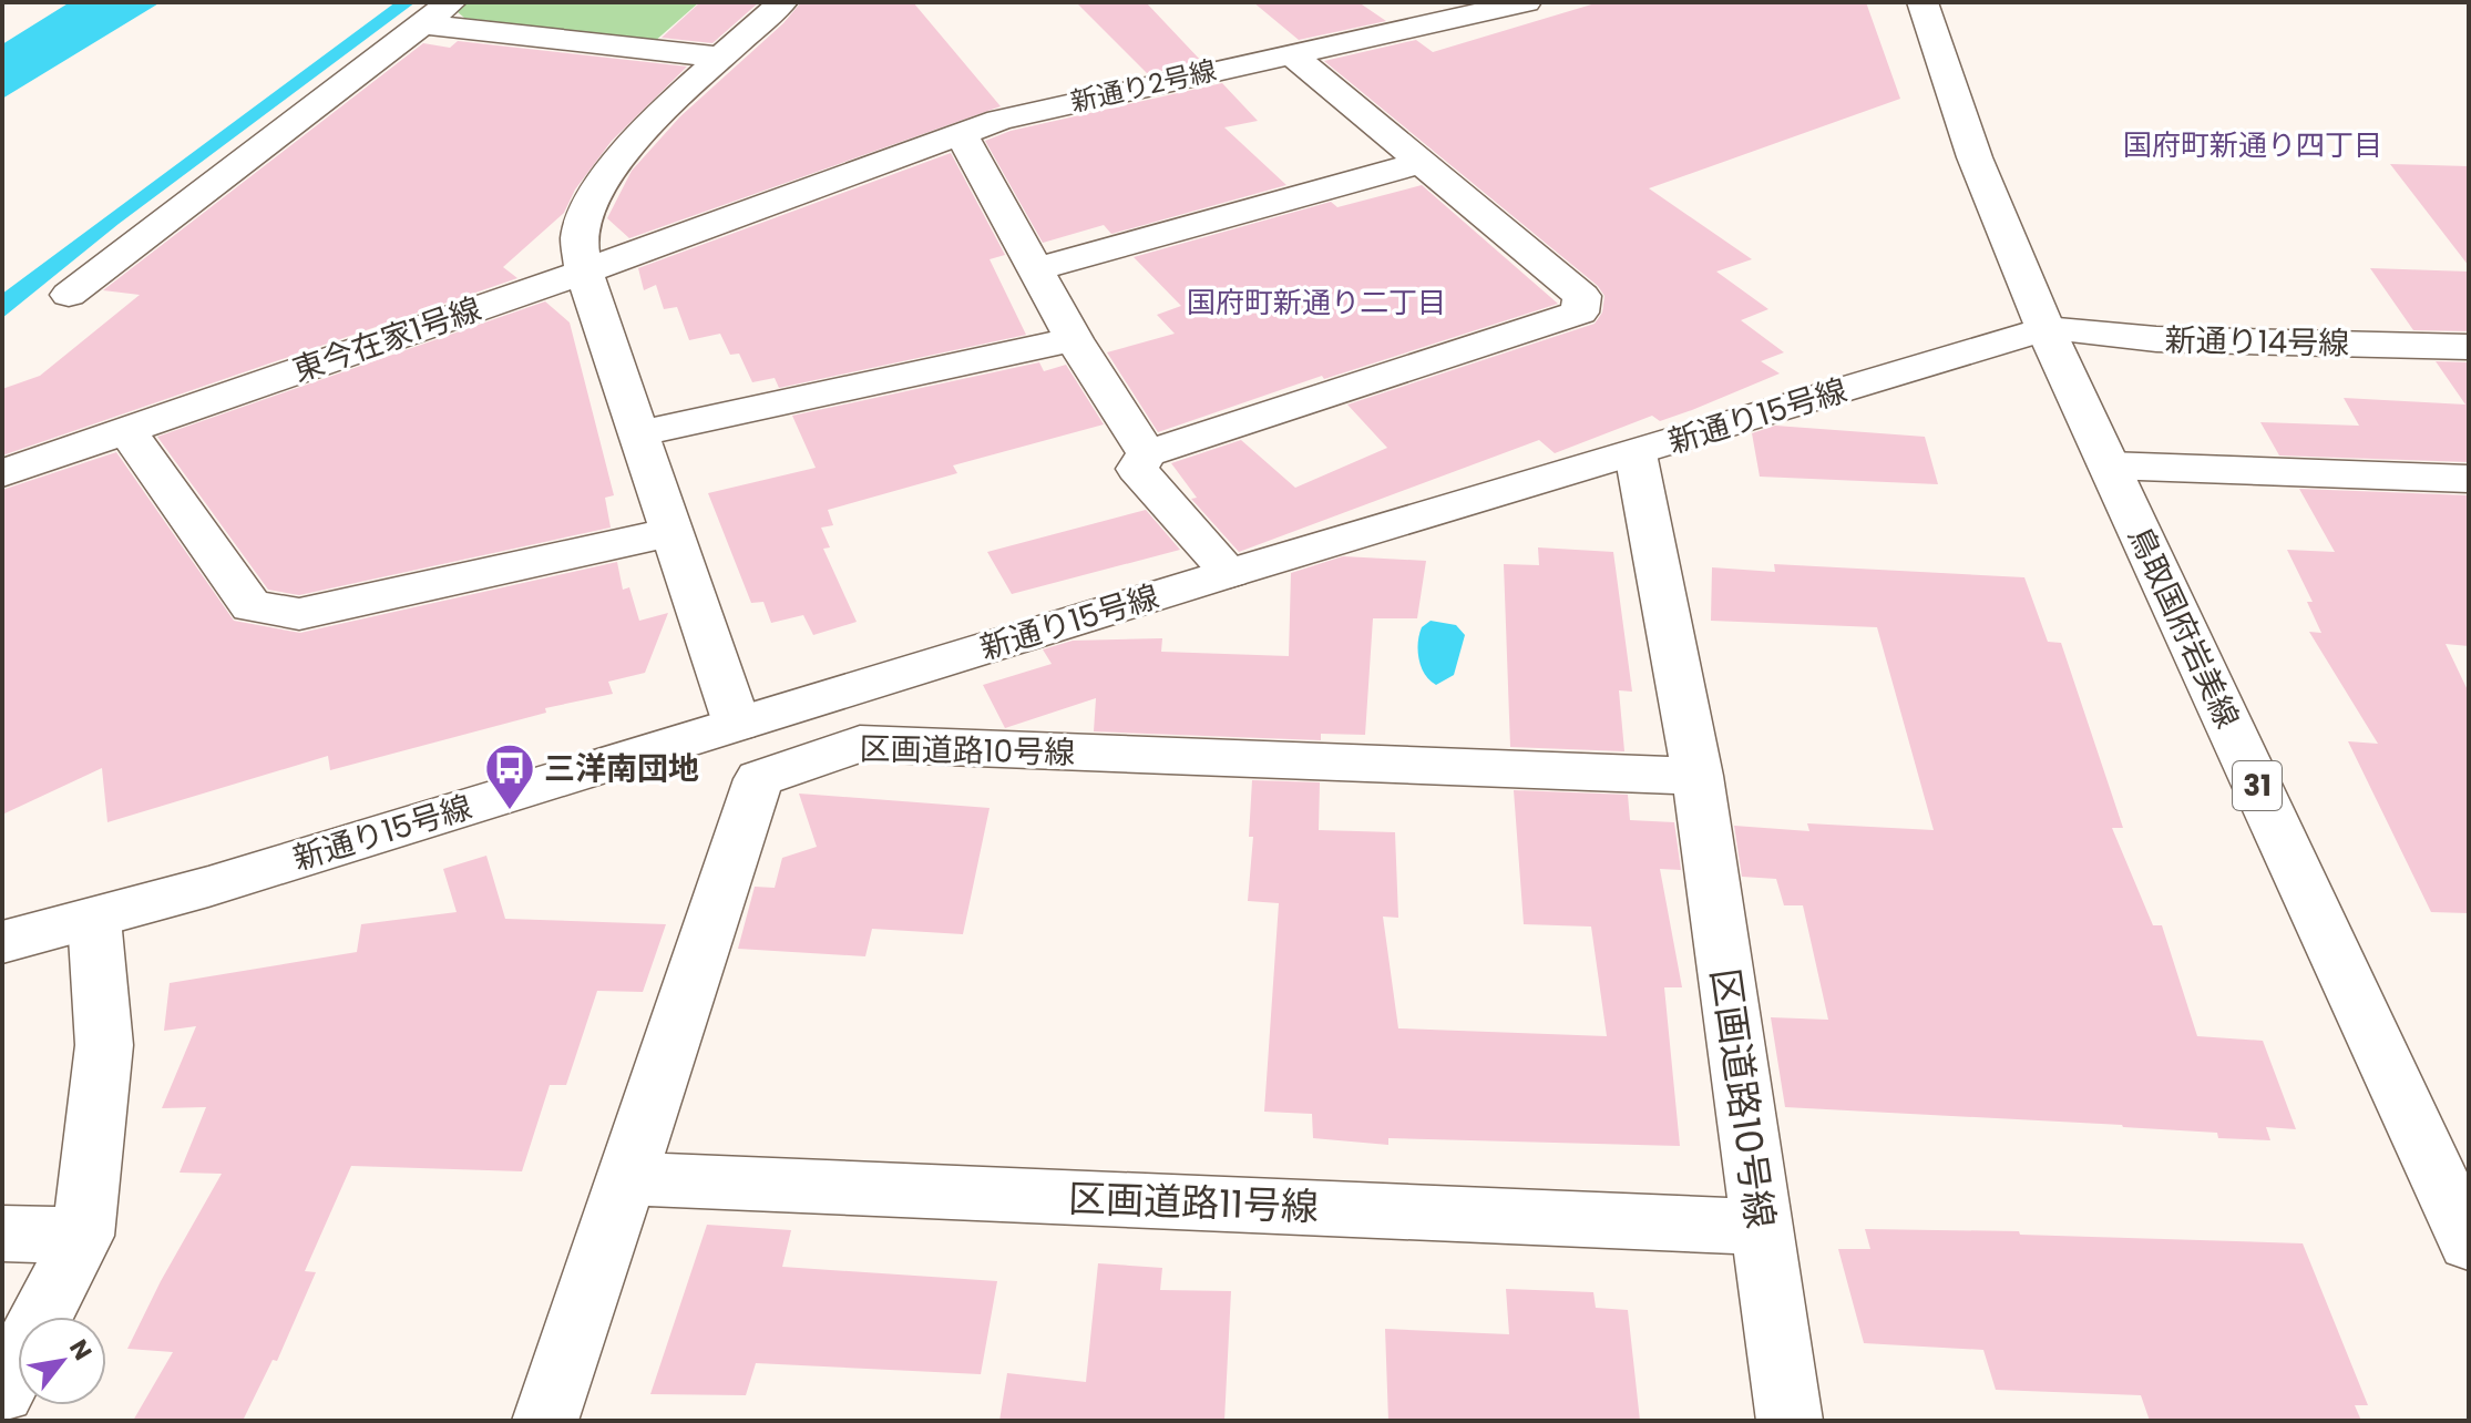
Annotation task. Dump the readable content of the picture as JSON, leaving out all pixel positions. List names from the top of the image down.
{
  "streets": {
    "street": [
      "新通り2号線",
      "東今在家1号線",
      "新通り14号線",
      "新通り15号線",
      "鳥取国府岩美線",
      "区画道路10号線",
      "31",
      "区画道路11号線"
    ]
  },
  "crossings": [
    ["新通り2号線", "東今在家1号線"],
    ["新通り14号線", "新通り15号線"],
    ["新通り14号線", "鳥取国府岩美線"],
    ["新通り15号線", "鳥取国府岩美線"],
    ["新通り15号線", "区画道路10号線"],
    ["区画道路10号線", "区画道路11号線"]
  ],
  "districts": ["国府町新通り四丁目", "国府町新通り二丁目"],
  "places": {
    "bus stop": ["三洋南団地"]
  },
  "north": "top right"
}
